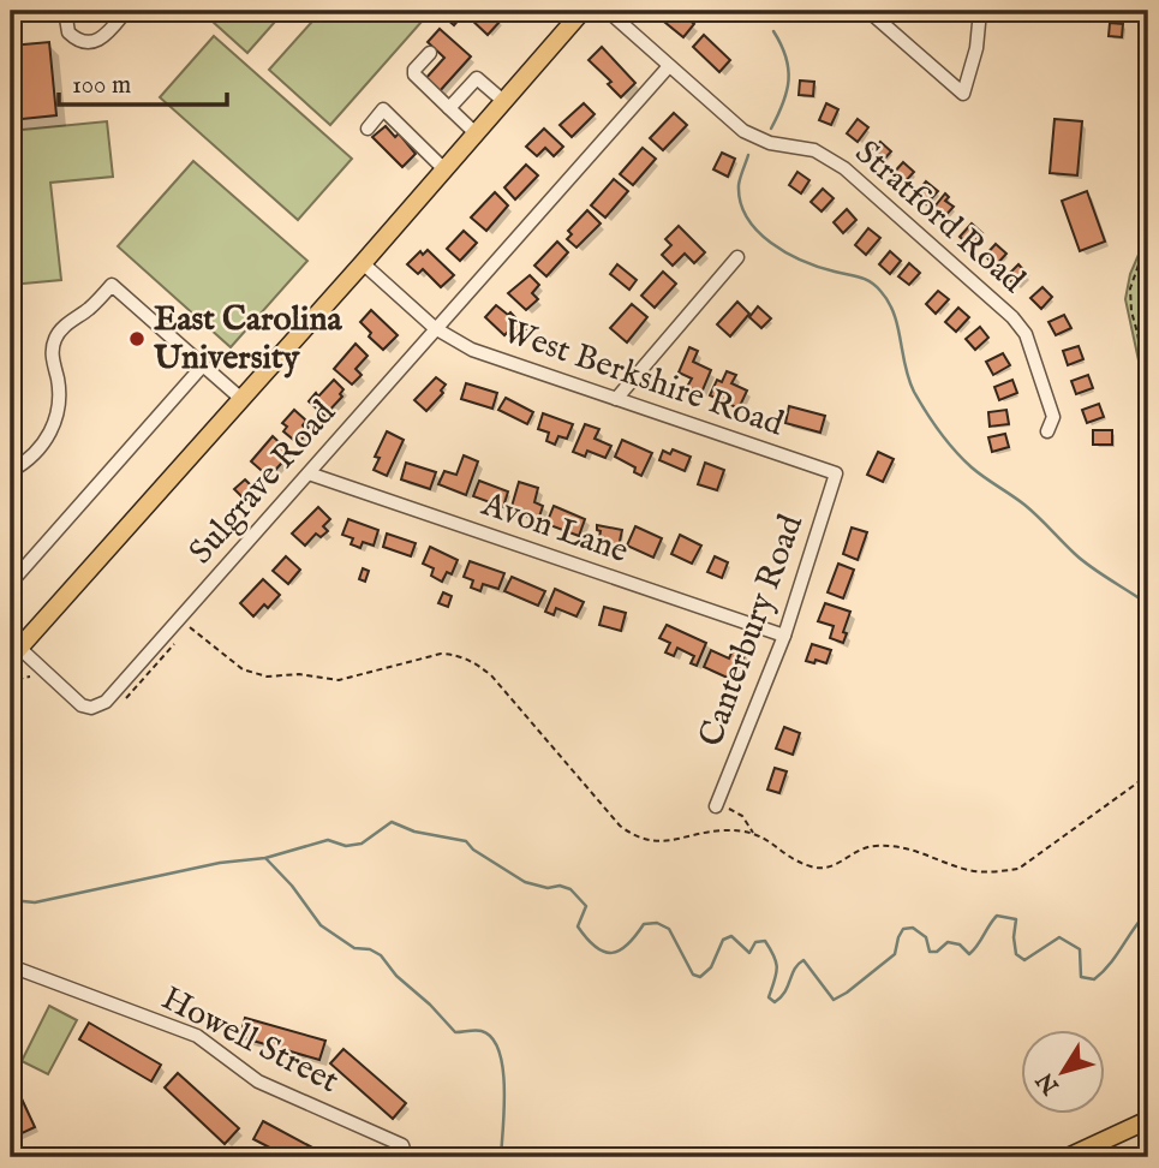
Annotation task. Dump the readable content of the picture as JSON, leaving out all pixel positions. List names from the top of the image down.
{
  "streets": {
    "street": [
      "Stratford Road",
      "West Berkshire Road",
      "Sulgrave Road",
      "Avon Lane",
      "Canterbury Road",
      "Howell Street"
    ]
  },
  "crossings": [
    ["Stratford Road", "Sulgrave Road"],
    ["West Berkshire Road", "Sulgrave Road"],
    ["West Berkshire Road", "Canterbury Road"],
    ["Sulgrave Road", "Avon Lane"],
    ["Avon Lane", "Canterbury Road"]
  ],
  "places": ["East Carolina University"],
  "scale_bar": "100 m",
  "north": "bottom left"
}
